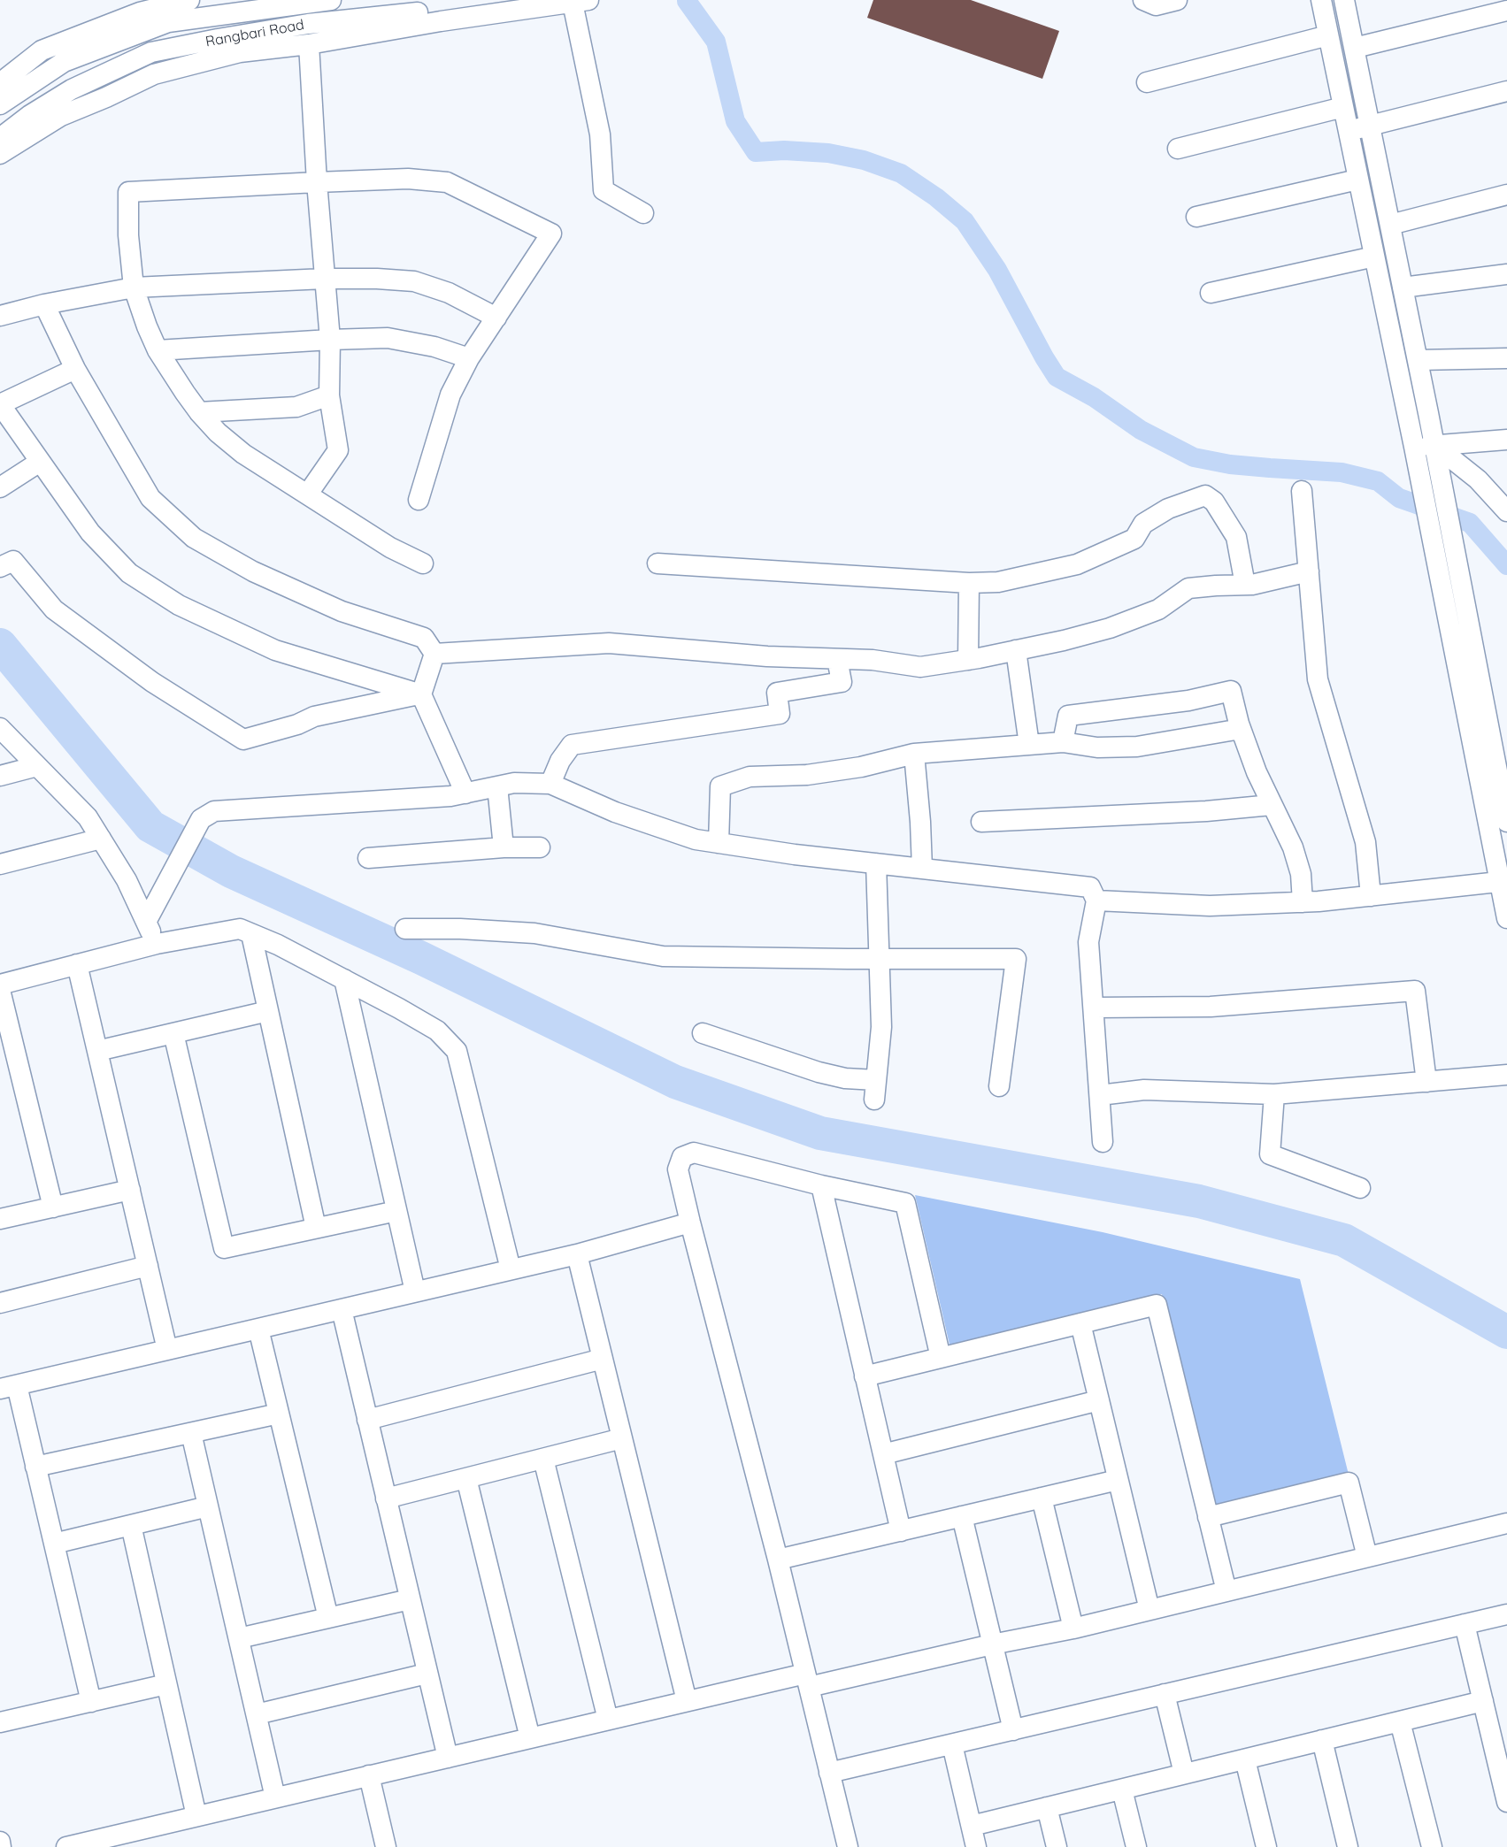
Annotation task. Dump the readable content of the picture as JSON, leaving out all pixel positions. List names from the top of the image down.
{
  "streets": {
    "street": ["Rangbari Road"]
  }
}
